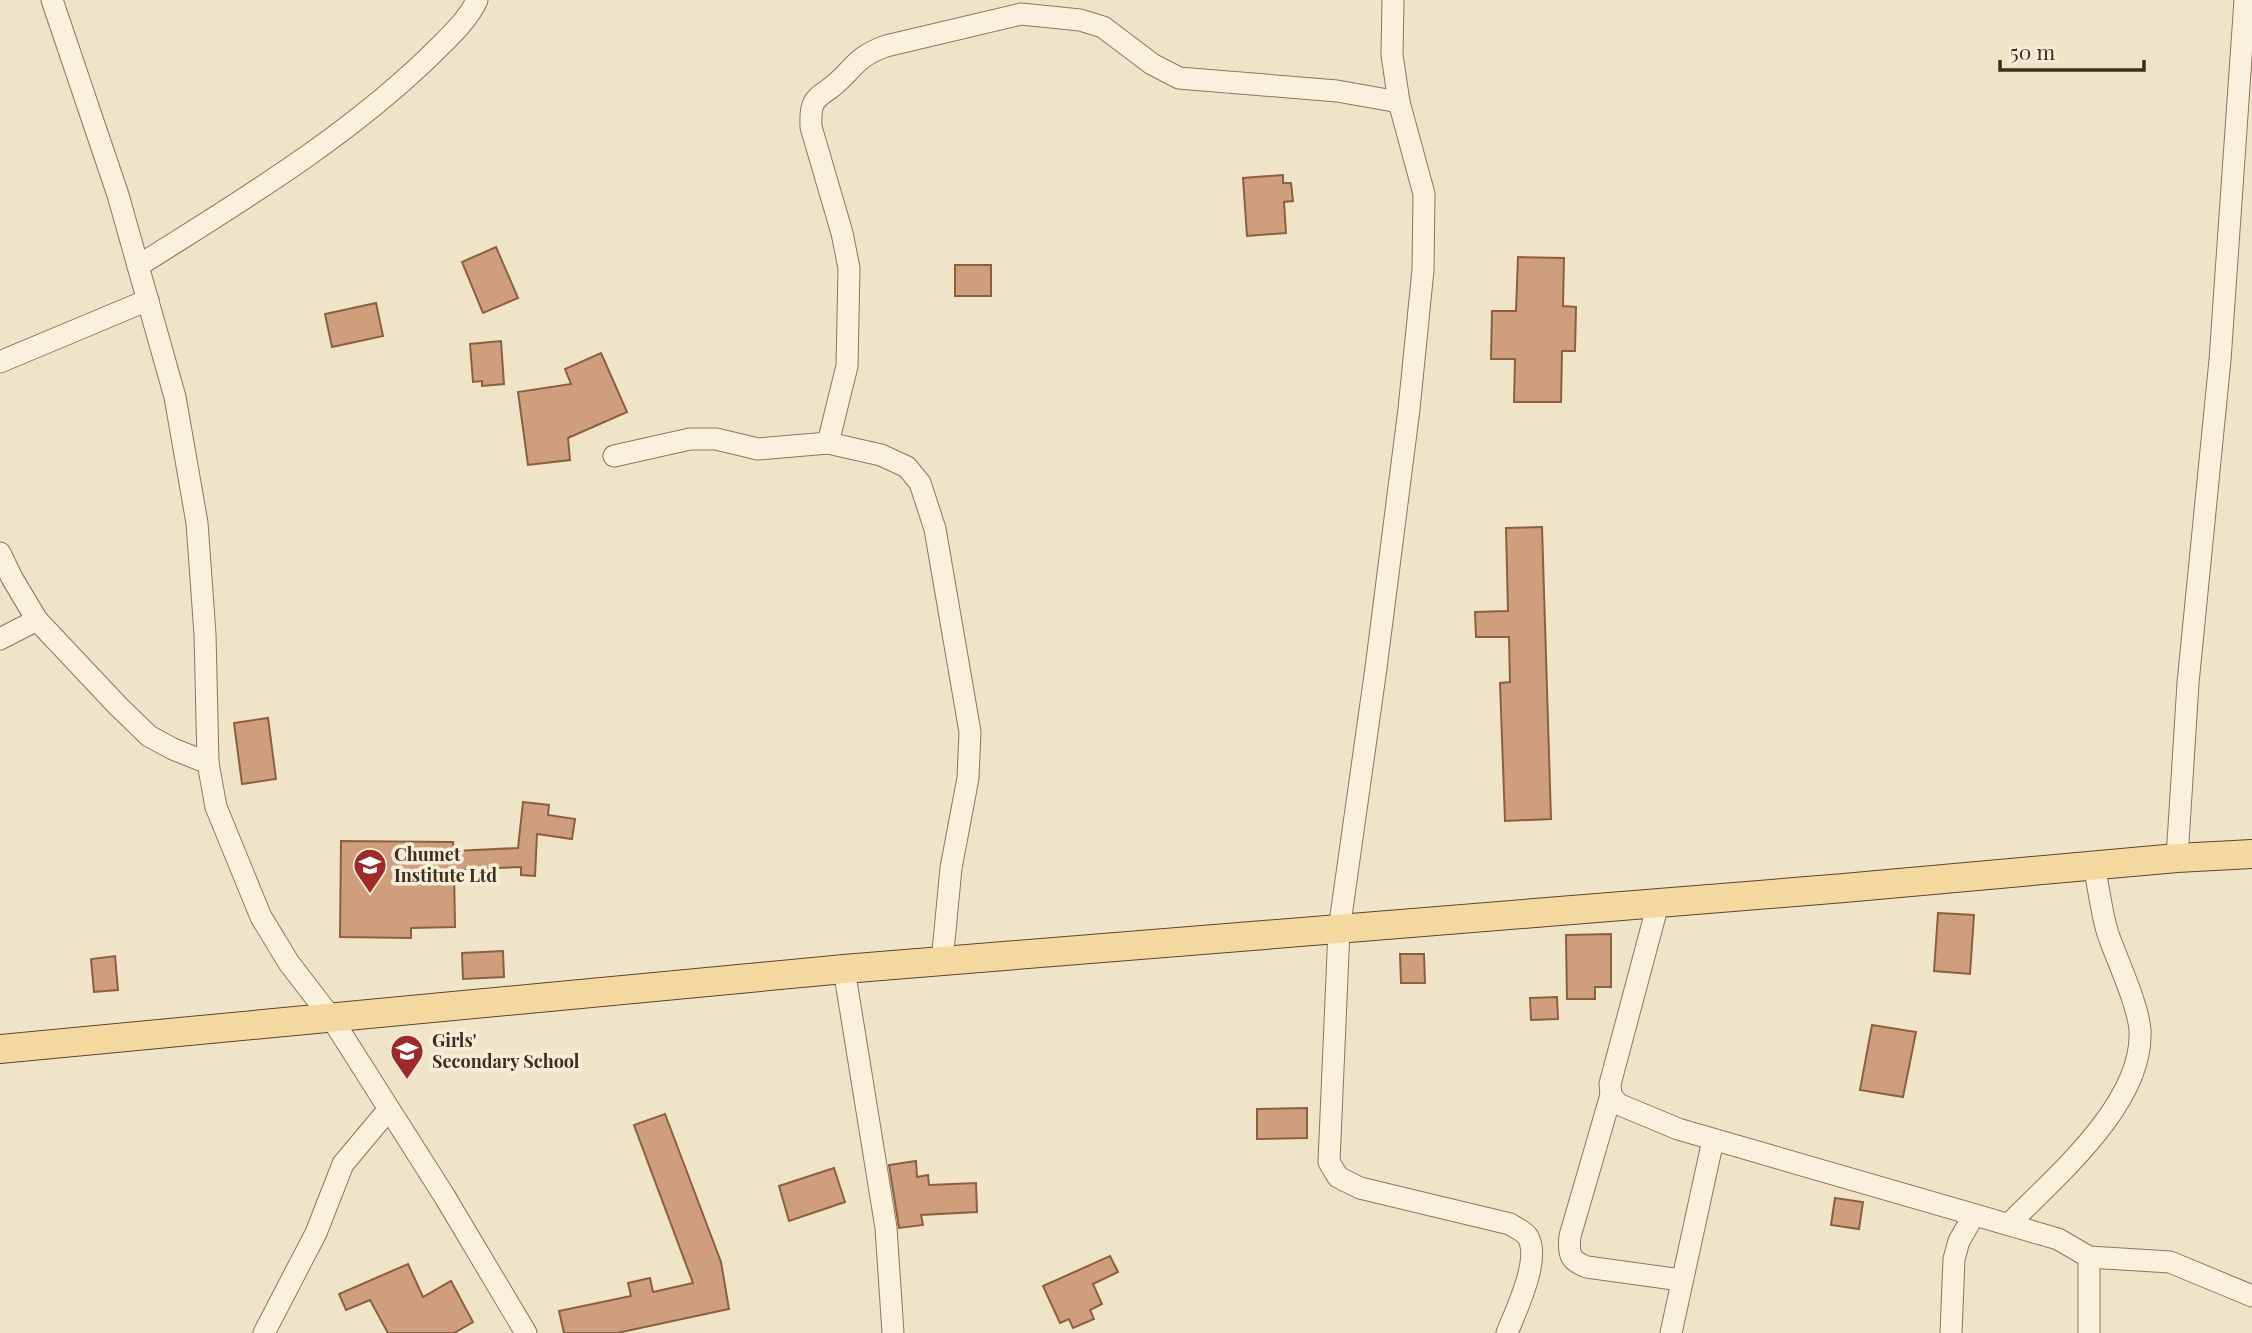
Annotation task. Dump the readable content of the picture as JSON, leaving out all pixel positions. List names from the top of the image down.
{
  "places": {
    "school or university": ["Chumet Institute Ltd", "Girls' Secondary School"]
  },
  "scale_bar": "50 m"
}
